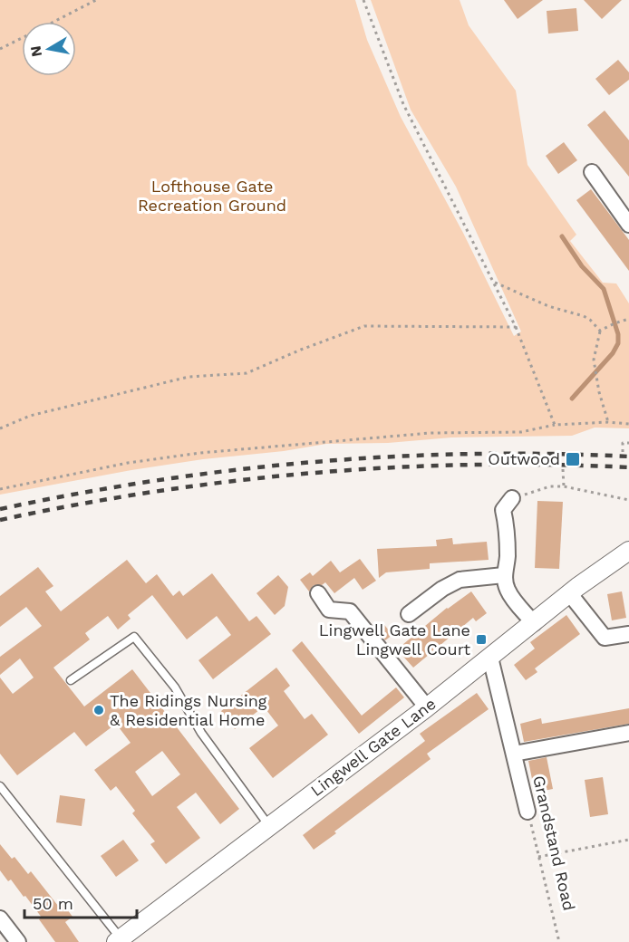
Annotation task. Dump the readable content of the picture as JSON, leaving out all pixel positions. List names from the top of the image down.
{
  "streets": {
    "street": ["Lingwell Gate Lane", "Grandstand Road"]
  },
  "crossings": [
    ["Lingwell Gate Lane", "Grandstand Road"]
  ],
  "parks": ["Lofthouse Gate Recreation Ground"],
  "places": {
    "transit": ["Outwood", "Lingwell Gate Lane Lingwell Court"],
    "other": ["The Ridings Nursing & Residential Home"]
  },
  "scale_bar": "50 m",
  "north": "left"
}
